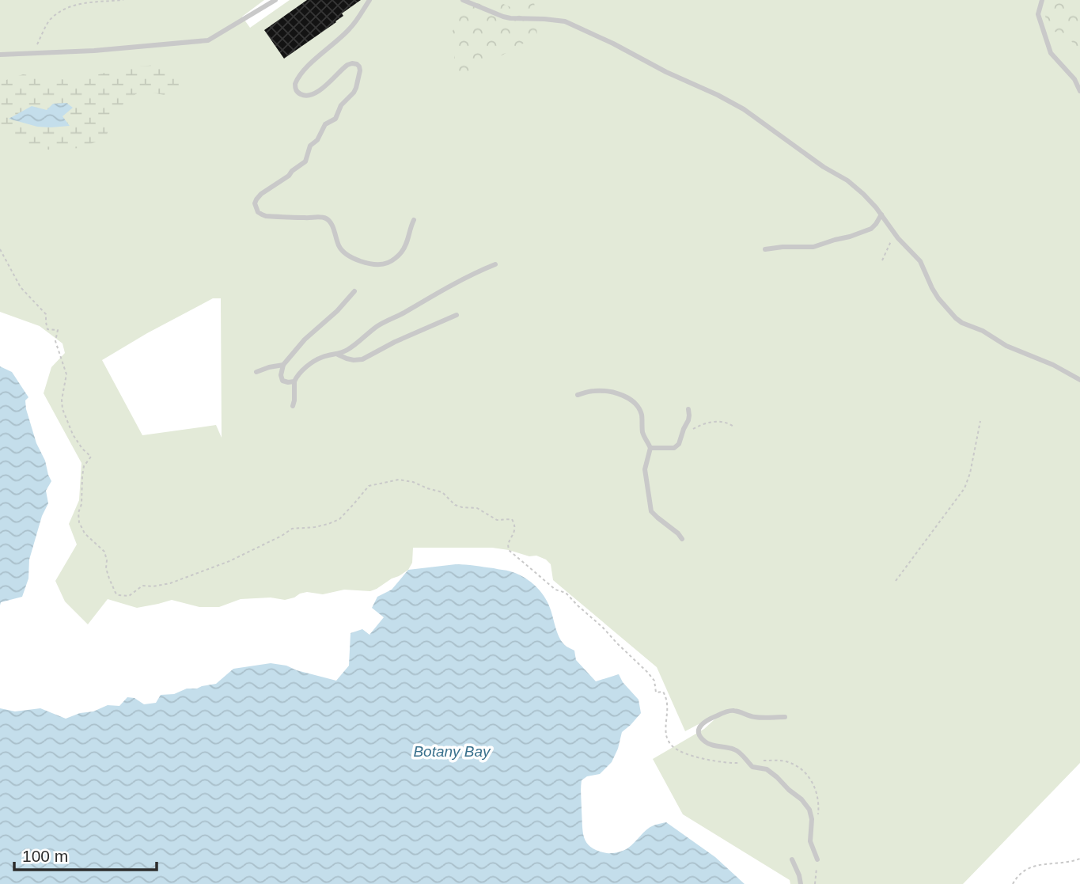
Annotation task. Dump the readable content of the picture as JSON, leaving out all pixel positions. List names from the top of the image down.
{
  "water": ["Botany Bay"],
  "scale_bar": "100 m"
}
